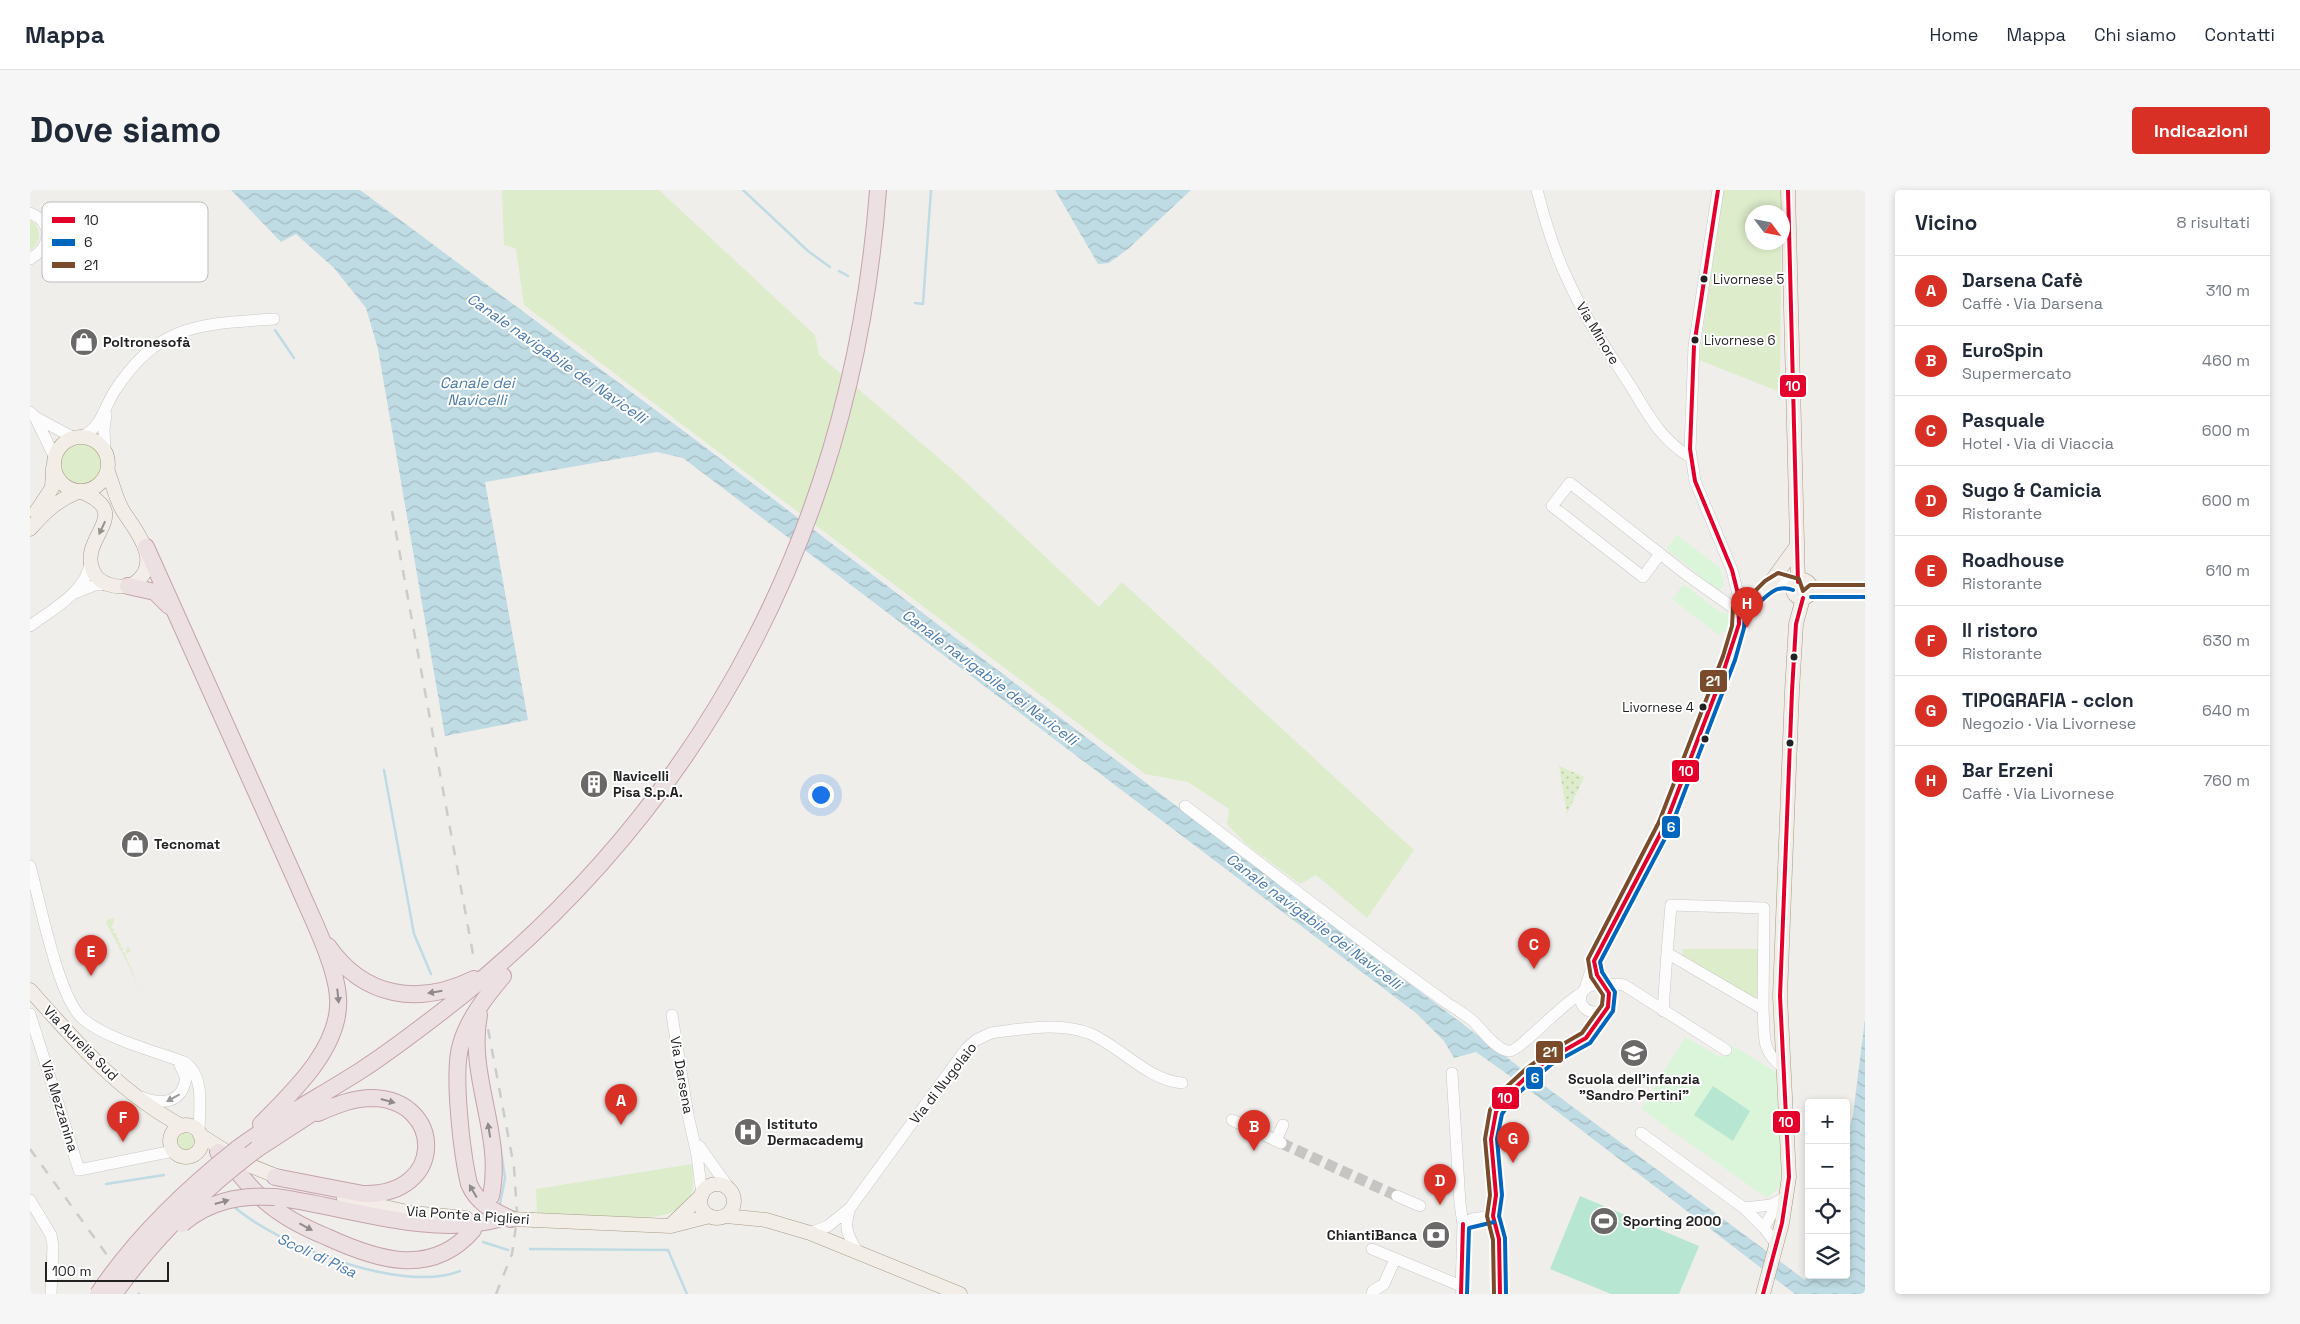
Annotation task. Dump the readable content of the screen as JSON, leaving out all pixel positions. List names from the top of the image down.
{
  "streets": {
    "main road": ["Via Aurelia Sud", "Via Ponte a Piglieri"],
    "street": [
      "Via Minore",
      "Via Darsena",
      "Via di Nugolaio",
      "Via Mezzanina"
    ]
  },
  "crossings": [
    ["Via Aurelia Sud", "Via Mezzanina"],
    ["Via Aurelia Sud", "Via Ponte a Piglieri"],
    ["Via Darsena", "Via Ponte a Piglieri"],
    ["Via Mezzanina", "Via Ponte a Piglieri"]
  ],
  "water": ["Canale navigabile dei Navicelli", "Canale dei Navicelli", "Scoli di Pisa"],
  "places": {
    "other": ["Livornese 5", "Livornese 6", "Livornese 4"],
    "shop": ["Poltronesofà", "Tecnomat"],
    "building": ["Navicelli Pisa S.p.A."],
    "school or university": ["Scuola dell'infanzia \"Sandro Pertini\""],
    "hospital": ["Istituto Dermacademy"],
    "sports": ["Sporting 2000"],
    "bank": ["ChiantiBanca"]
  },
  "lines": ["transit line 10", "transit line 21", "transit line 6"],
  "legend": ["10", "6", "21"],
  "scale_bar": "100 m",
  "north": "bottom right",
  "page": {
    "header": "Mappa",
    "nav": [
      "Home",
      "Mappa",
      "Chi siamo",
      "Contatti"
    ],
    "buttons": "Indicazioni",
    "title": "Dove siamo",
    "heading": ["Vicino", "8 risultati"],
    "list": [
      {
        "mark": "A",
        "name": "Darsena Cafè",
        "note": "Caffè · Via Darsena",
        "value": "310 m"
      },
      {
        "mark": "B",
        "name": "EuroSpin",
        "note": "Supermercato",
        "value": "460 m"
      },
      {
        "mark": "C",
        "name": "Pasquale",
        "note": "Hotel · Via di Viaccia",
        "value": "600 m"
      },
      {
        "mark": "D",
        "name": "Sugo & Camicia",
        "note": "Ristorante",
        "value": "600 m"
      },
      {
        "mark": "E",
        "name": "Roadhouse",
        "note": "Ristorante",
        "value": "610 m"
      },
      {
        "mark": "F",
        "name": "Il ristoro",
        "note": "Ristorante",
        "value": "630 m"
      },
      {
        "mark": "G",
        "name": "TIPOGRAFIA - cclon",
        "note": "Negozio · Via Livornese",
        "value": "640 m"
      },
      {
        "mark": "H",
        "name": "Bar Erzeni",
        "note": "Caffè · Via Livornese",
        "value": "760 m"
      }
    ],
    "pins": [
      "H",
      "C",
      "E",
      "A",
      "F",
      "B",
      "G",
      "D"
    ],
    "map_buttons": ["+", "−"],
    "scale": "100 m"
  }
}
